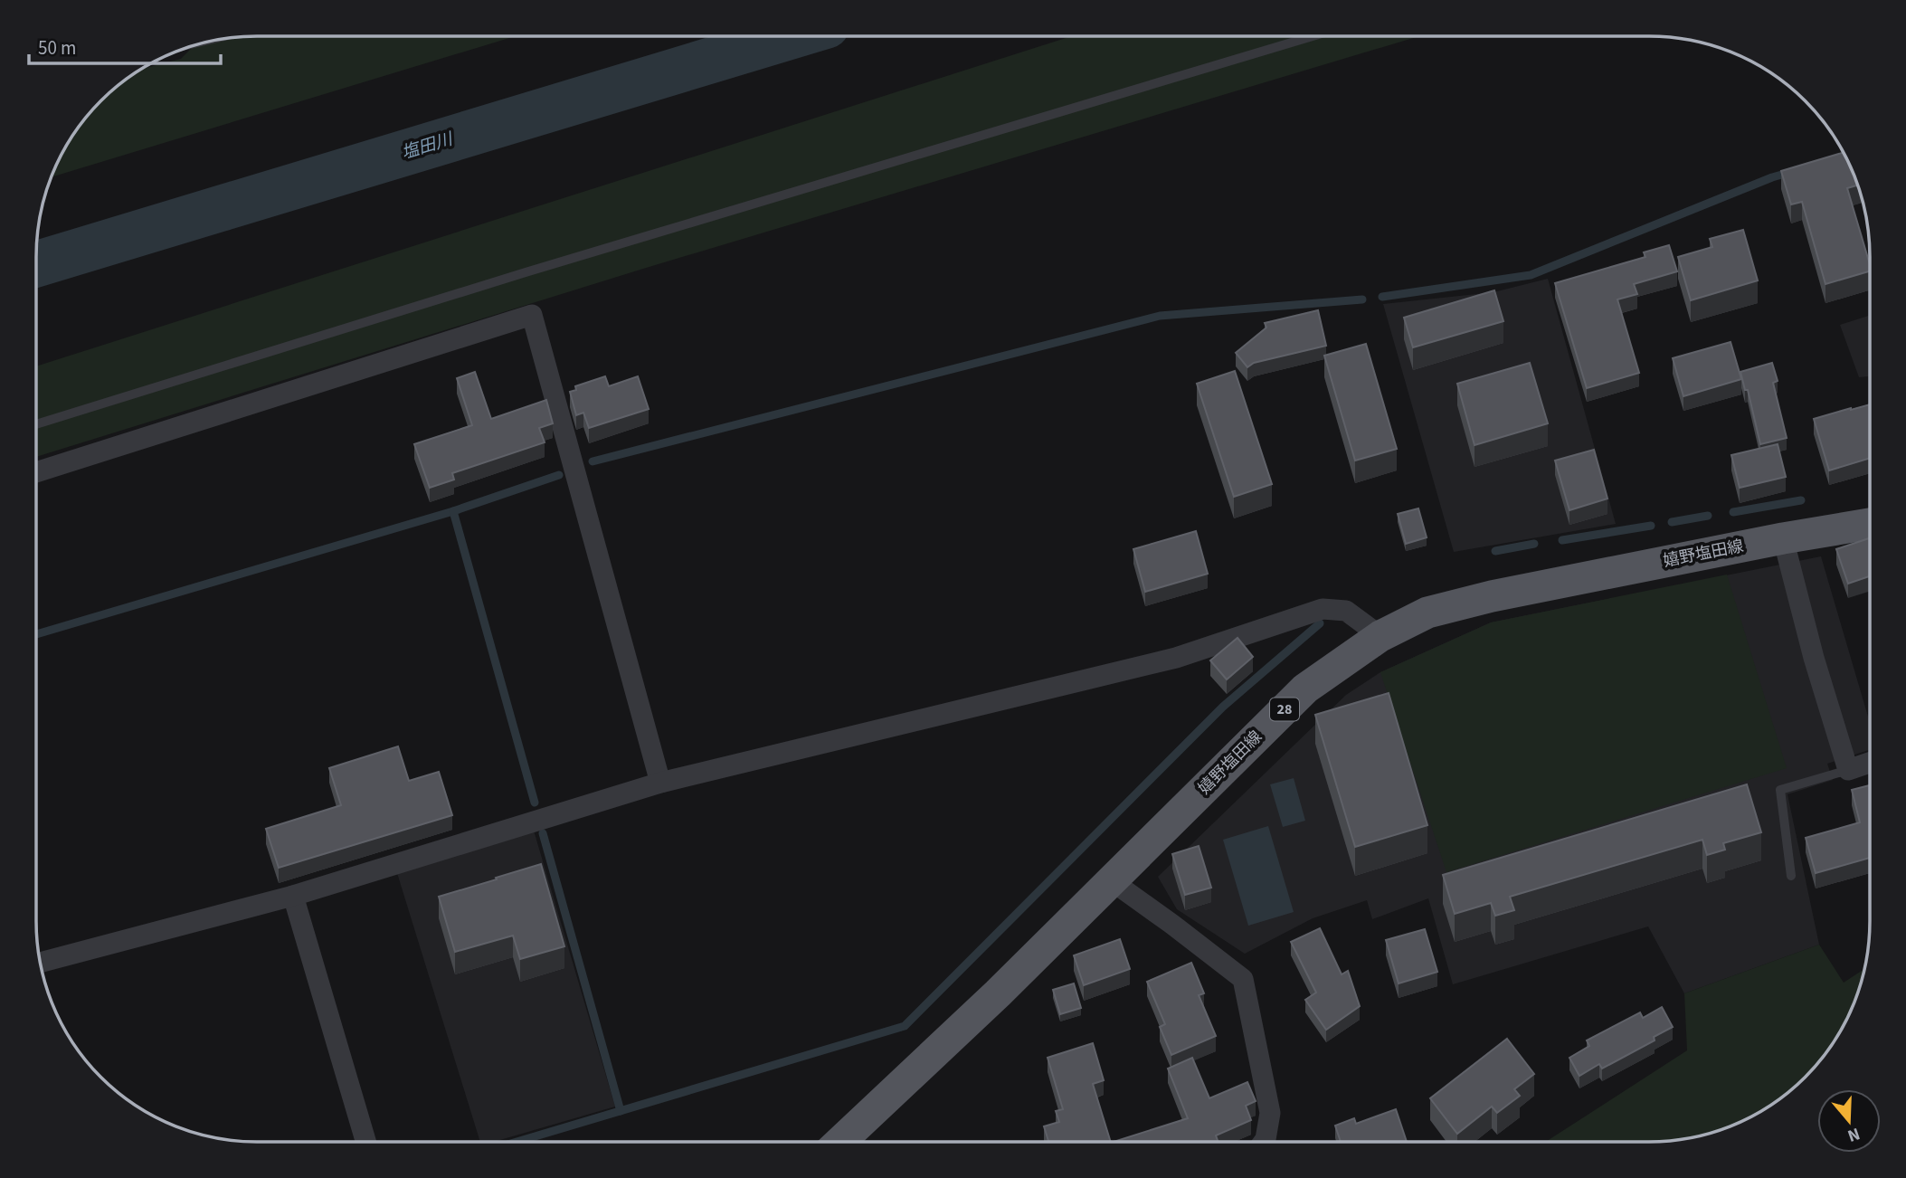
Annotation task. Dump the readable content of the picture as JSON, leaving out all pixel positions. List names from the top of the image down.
{
  "streets": {
    "main road": ["嬉野塩田線", "28"]
  },
  "water": ["塩田川"],
  "scale_bar": "50 m",
  "north": "bottom"
}
